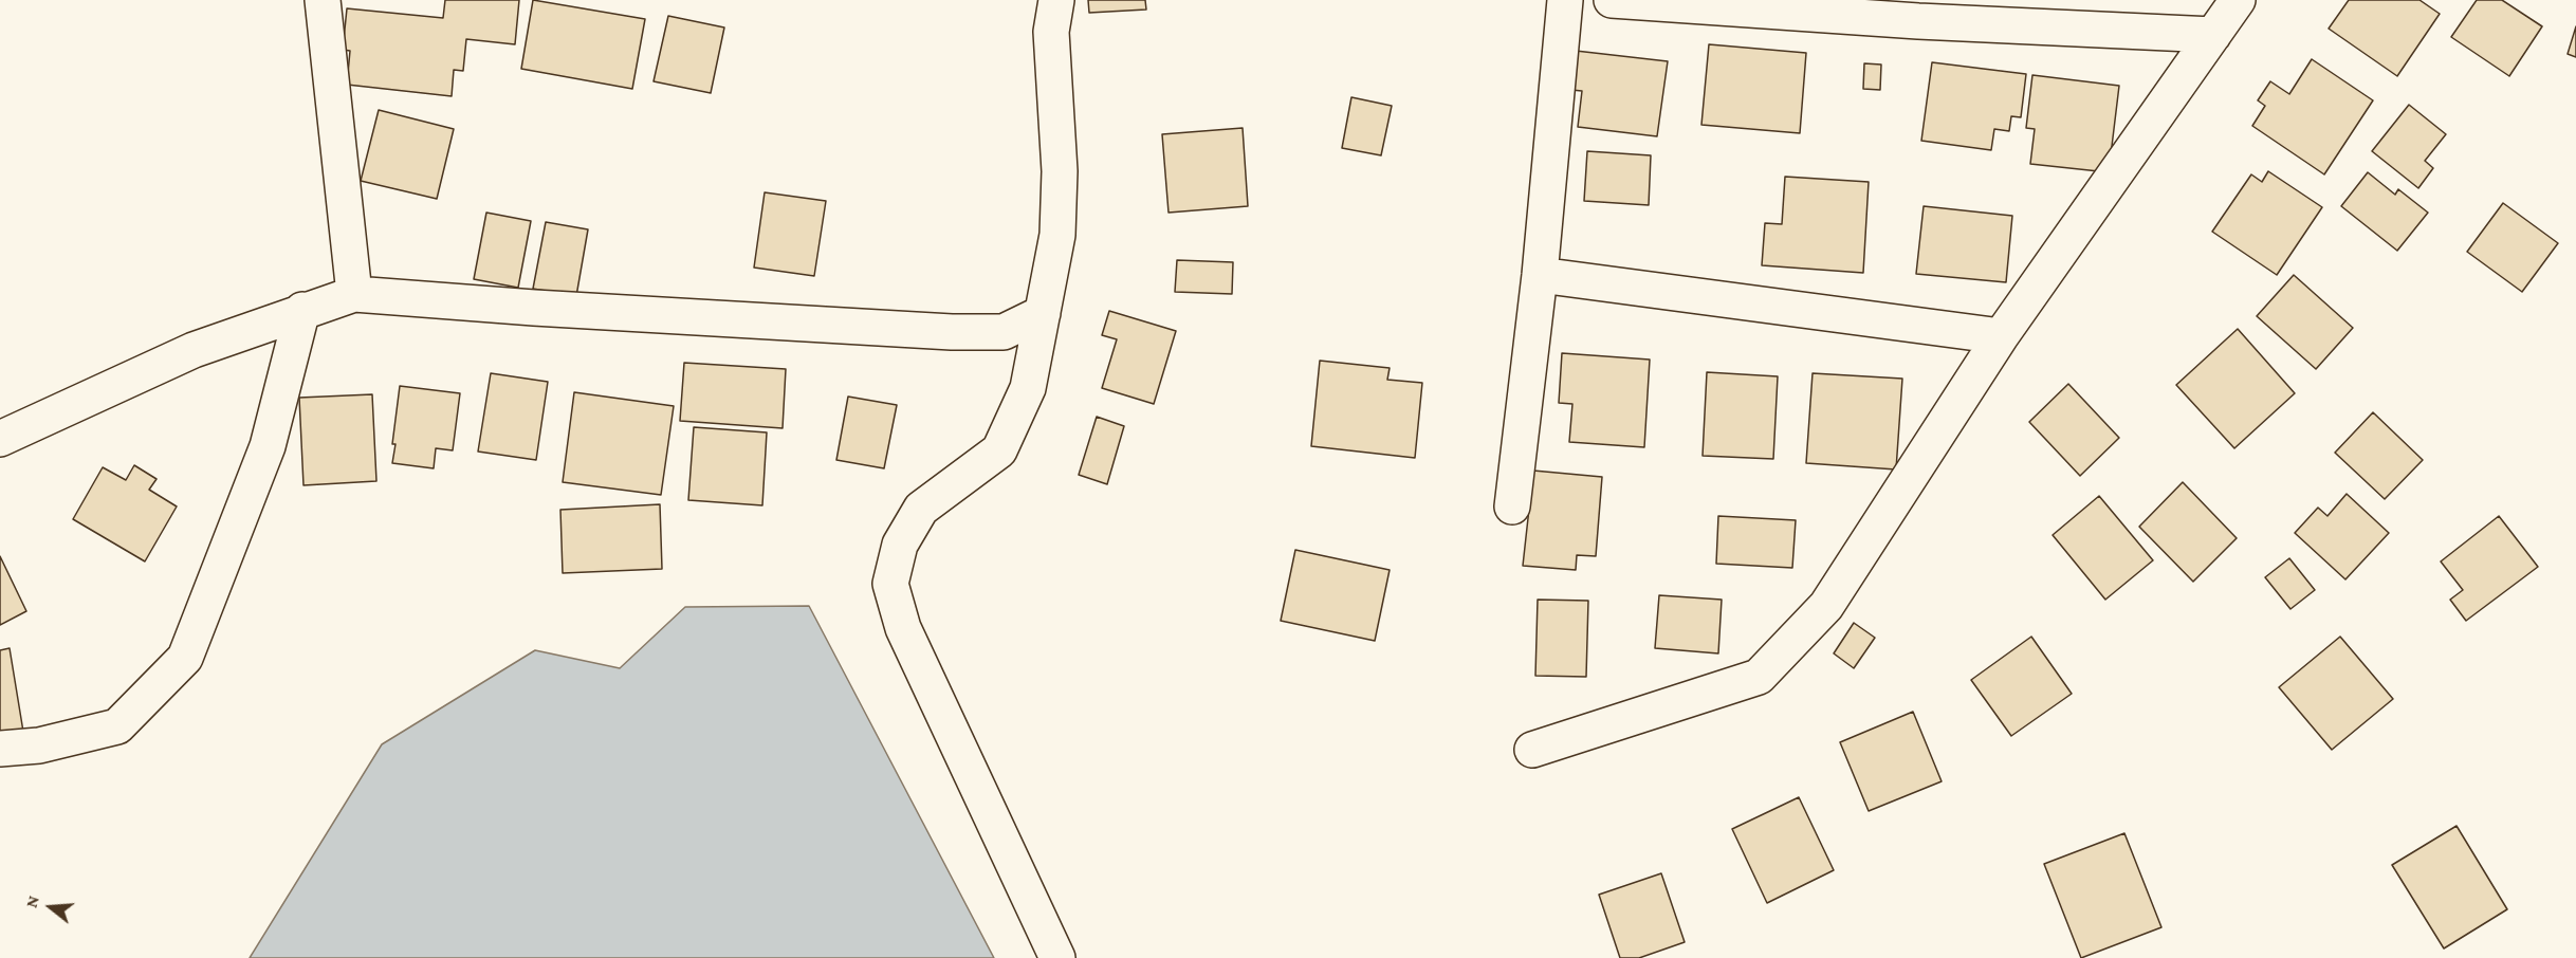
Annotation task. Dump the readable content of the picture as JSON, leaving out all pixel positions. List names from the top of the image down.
{
  "north": "left"
}
